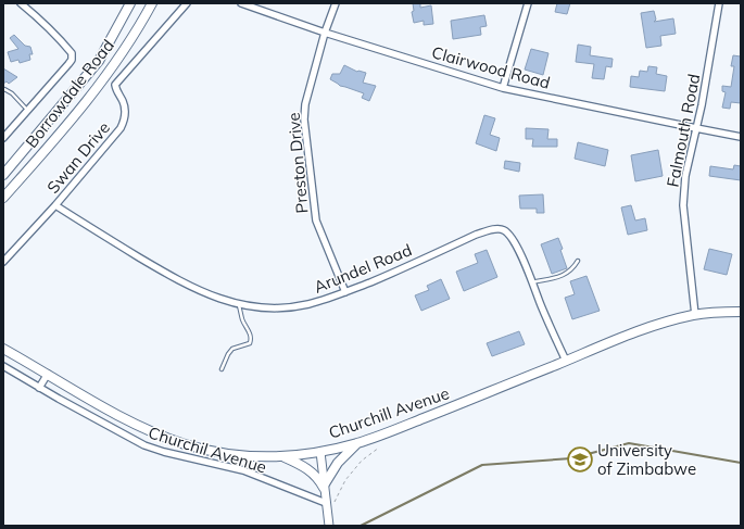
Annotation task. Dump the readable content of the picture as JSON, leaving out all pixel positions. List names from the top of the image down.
{
  "streets": {
    "main road": ["Borrowdale Road", "Churchill Avenue"],
    "street": [
      "Clairwood Road",
      "Falmouth Road",
      "Swan Drive",
      "Preston Drive",
      "Arundel Road",
      "Churchil Avenue"
    ]
  },
  "crossings": [
    ["Clairwood Road", "Falmouth Road"],
    ["Clairwood Road", "Preston Drive"],
    ["Falmouth Road", "Churchill Avenue"],
    ["Swan Drive", "Arundel Road"],
    ["Preston Drive", "Arundel Road"],
    ["Arundel Road", "Churchill Avenue"]
  ],
  "places": {
    "school or university": ["University of Zimbabwe"]
  }
}
